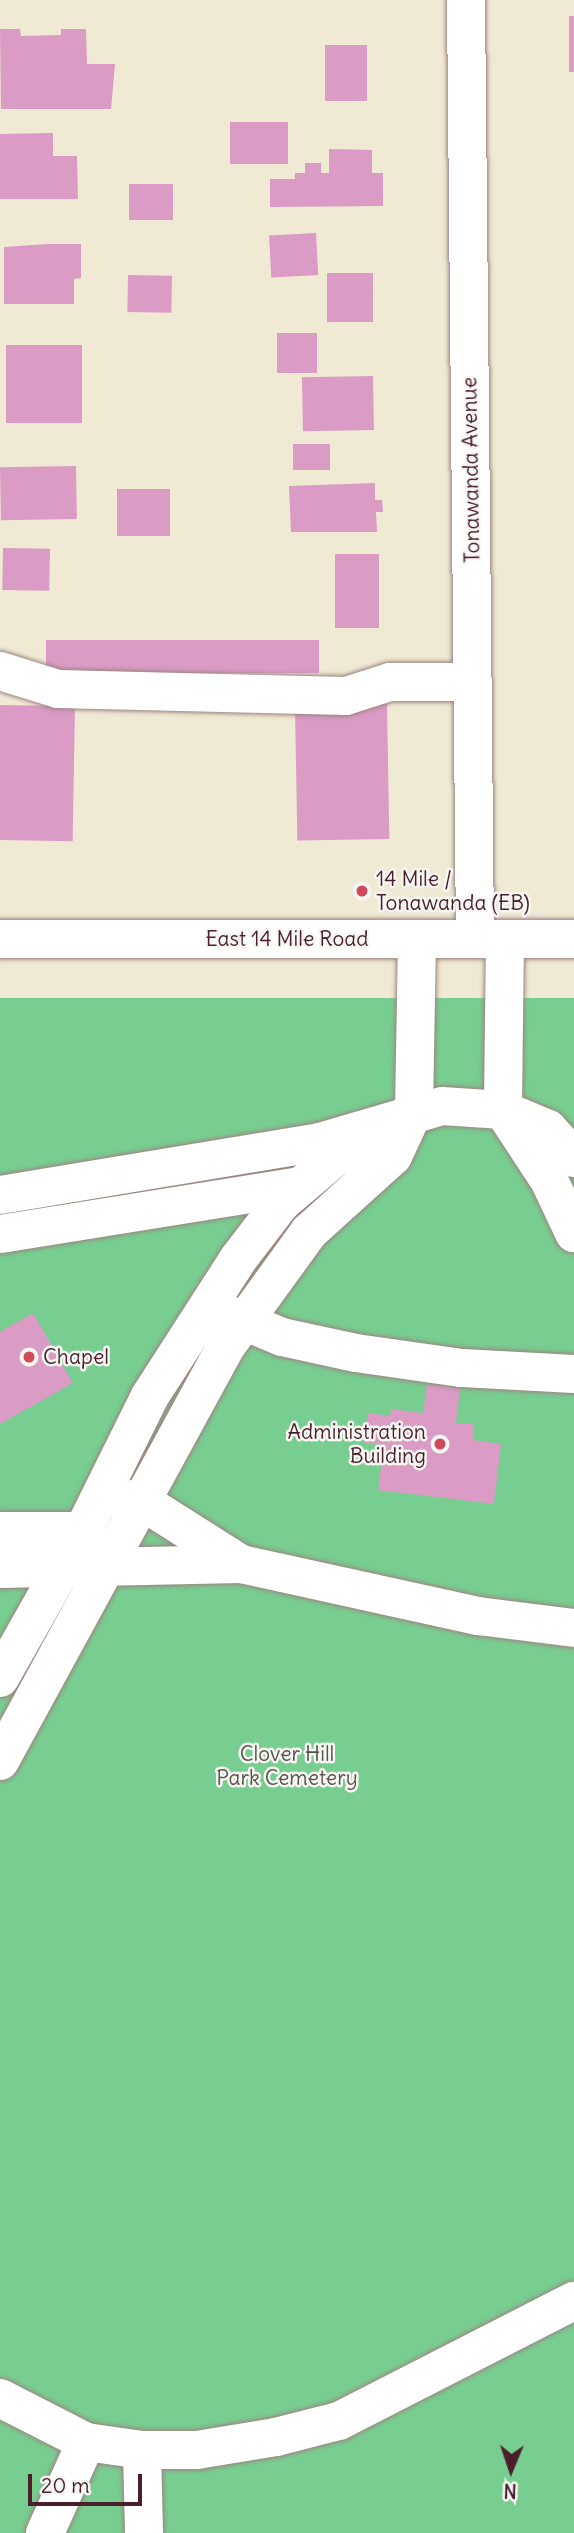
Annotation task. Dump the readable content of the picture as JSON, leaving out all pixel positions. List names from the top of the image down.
{
  "streets": {
    "street": ["Tonawanda Avenue", "East 14 Mile Road"]
  },
  "crossings": [
    ["Tonawanda Avenue", "East 14 Mile Road"]
  ],
  "parks": ["Clover Hill Park Cemetery"],
  "places": ["14 Mile / Tonawanda (EB)", "Chapel", "Administration Building"],
  "scale_bar": "20 m",
  "north": "bottom"
}
